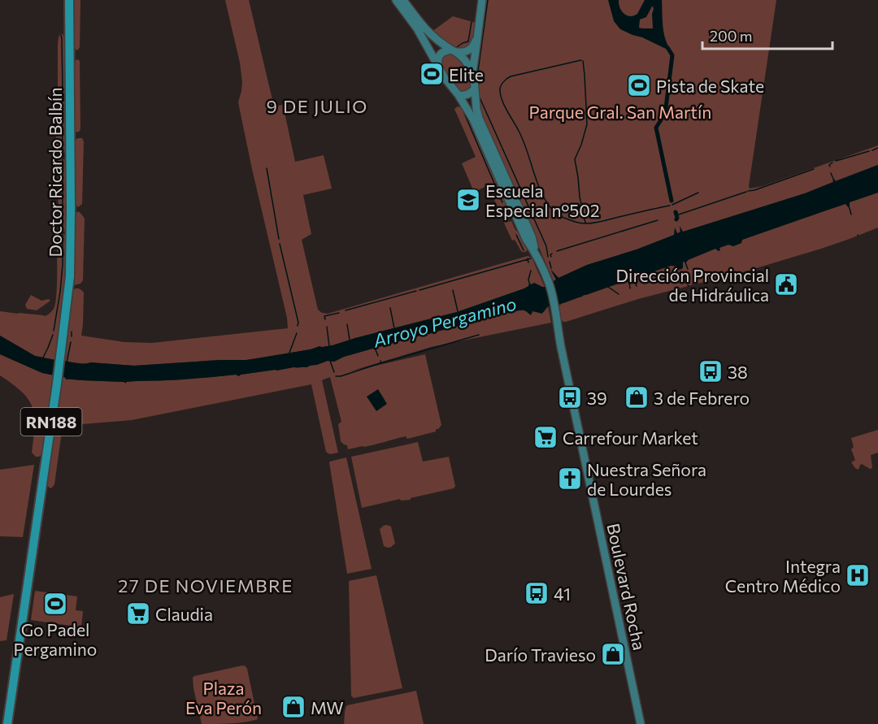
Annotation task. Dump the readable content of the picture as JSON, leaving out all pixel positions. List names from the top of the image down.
{
  "streets": {
    "highway": ["Doctor Ricardo Balbín", "RN188"],
    "main road": ["Boulevard Rocha"]
  },
  "districts": ["9 DE JULIO", "27 DE NOVIEMBRE"],
  "water": ["Arroyo Pergamino"],
  "parks": ["Parque Gral. San Martín", "Plaza Eva Perón"],
  "places": {
    "sports": ["Elite", "Pista de Skate", "Go Padel Pergamino"],
    "school or university": ["Escuela Especial n°502"],
    "public building": ["Dirección Provincial de Hidráulica"],
    "bus stop": ["38", "39", "41"],
    "shop": ["3 de Febrero", "Darío Travieso", "MW"],
    "supermarket": ["Carrefour Market", "Claudia"],
    "church": ["Nuestra Señora de Lourdes"],
    "hospital": ["Integra Centro Médico"]
  },
  "scale_bar": "200 m"
}
